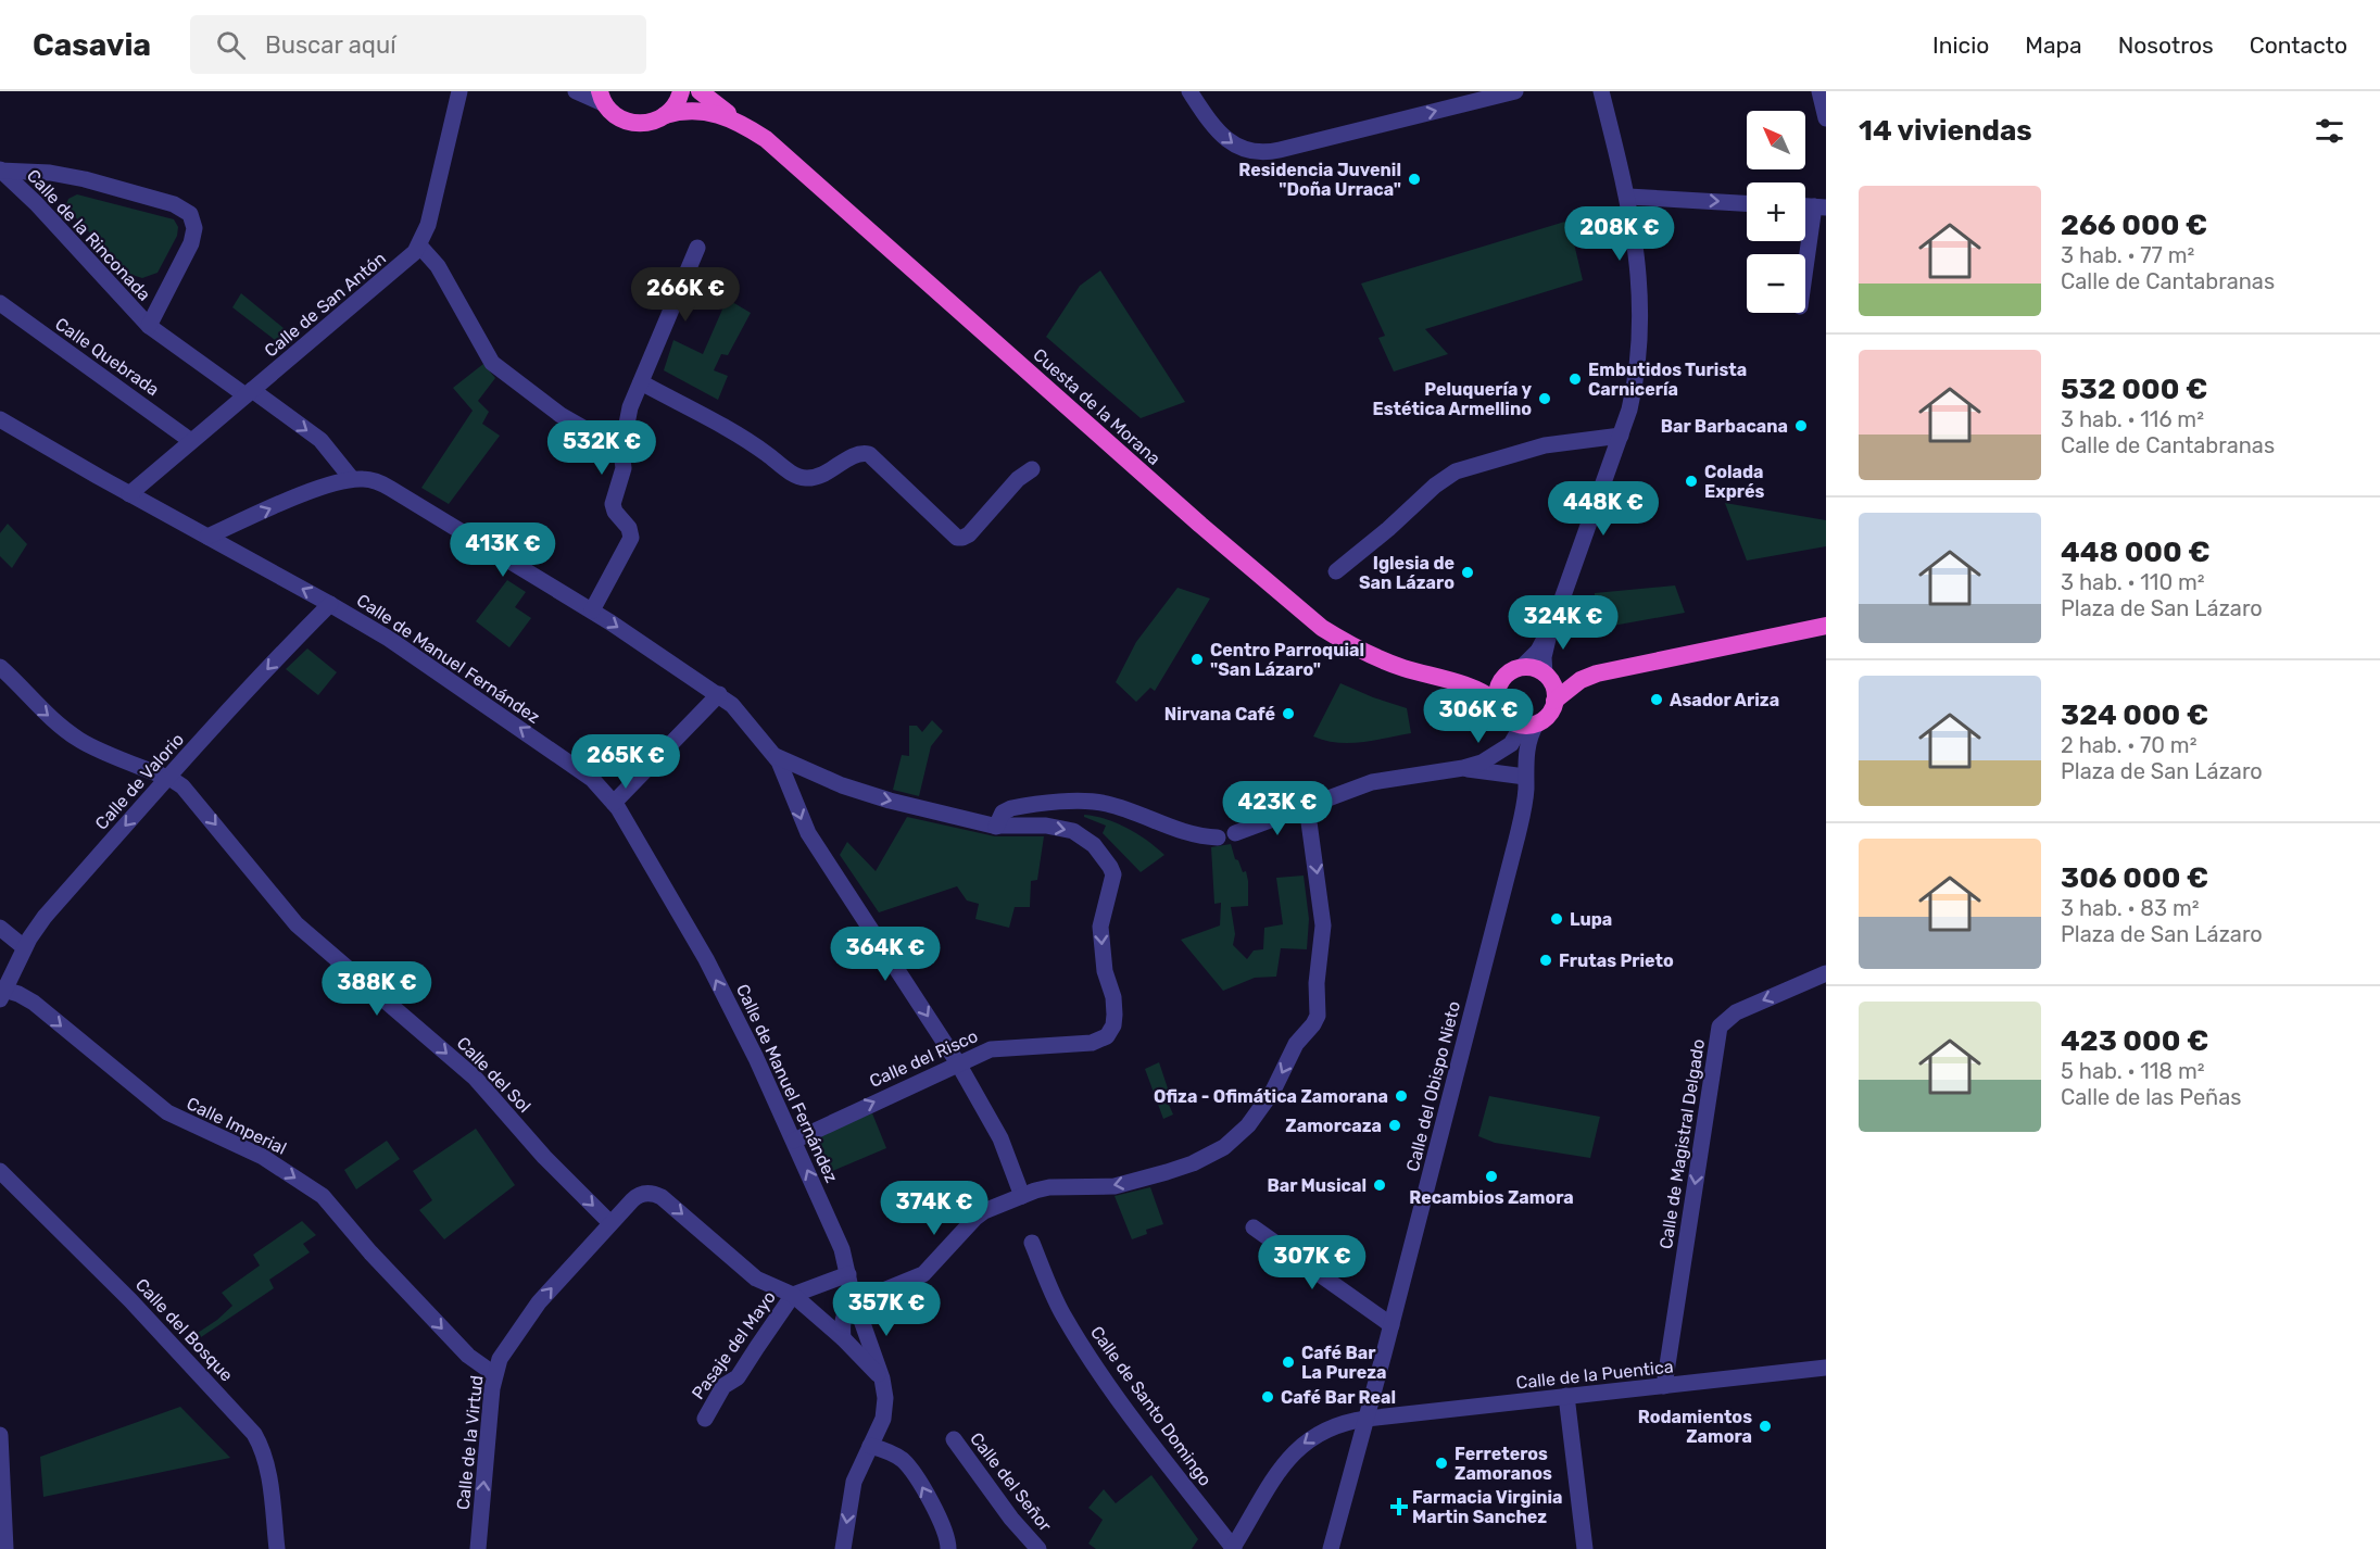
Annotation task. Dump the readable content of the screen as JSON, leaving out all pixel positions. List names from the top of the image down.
{
  "streets": {
    "highway": ["Cuesta de la Morana"],
    "street": [
      "Calle de la Rinconada",
      "Calle de San Antón",
      "Calle Quebrada",
      "Calle de Manuel Fernández",
      "Calle de Valorio",
      "Calle del Risco",
      "Calle del Sol",
      "Calle del Obispo Nieto",
      "Calle Imperial",
      "Calle de Magistral Delgado",
      "Calle del Bosque",
      "Pasaje del Mayo",
      "Calle de la Puentica",
      "Calle de Santo Domingo",
      "Calle de la Virtud",
      "Calle del Señor"
    ]
  },
  "crossings": [
    ["Calle de la Rinconada", "Calle de San Antón"],
    ["Calle de San Antón", "Calle Quebrada"],
    ["Calle de San Antón", "Calle de Manuel Fernández"],
    ["Cuesta de la Morana", "Calle del Obispo Nieto"],
    ["Calle de Manuel Fernández", "Calle de Valorio"],
    ["Calle de Manuel Fernández", "Calle del Risco"],
    ["Calle de Valorio", "Calle del Sol"],
    ["Calle de Valorio", "Calle Imperial"],
    ["Calle del Sol", "Calle de la Virtud"],
    ["Calle del Obispo Nieto", "Calle de la Puentica"],
    ["Calle Imperial", "Calle de la Virtud"],
    ["Calle de Magistral Delgado", "Calle de la Puentica"]
  ],
  "one_way": [
    "Calle de Valorio",
    "Calle del Sol",
    "Calle Imperial",
    "Calle de Magistral Delgado",
    "Calle de la Virtud"
  ],
  "places": {
    "other": [
      "Residencia Juvenil \"Doña Urraca\"",
      "Embutidos Turista Carnicería",
      "Peluquería y Estética Armellino",
      "Bar Barbacana",
      "Colada Exprés",
      "Iglesia de San Lázaro",
      "Centro Parroquial \"San Lázaro\"",
      "Asador Ariza",
      "Nirvana Café",
      "Lupa",
      "Frutas Prieto",
      "Ofiza - Ofimática Zamorana",
      "Zamorcaza",
      "Recambios Zamora",
      "Bar Musical",
      "Café Bar La Pureza",
      "Café Bar Real",
      "Rodamientos Zamora",
      "Ferreteros Zamoranos"
    ],
    "health": ["Farmacia Virginia Martin Sanchez"]
  },
  "north": "top left",
  "page": {
    "header": "Casavia",
    "search": "Buscar aquí",
    "nav": [
      "Inicio",
      "Mapa",
      "Nosotros",
      "Contacto"
    ],
    "heading": "14 viviendas",
    "map_buttons": ["+", "−"],
    "list": [
      {
        "name": "266 000 €",
        "note": "3 hab. · 77 m² · Calle de Cantabranas"
      },
      {
        "name": "532 000 €",
        "note": "3 hab. · 116 m² · Calle de Cantabranas"
      },
      {
        "name": "448 000 €",
        "note": "3 hab. · 110 m² · Plaza de San Lázaro"
      },
      {
        "name": "324 000 €",
        "note": "2 hab. · 70 m² · Plaza de San Lázaro"
      },
      {
        "name": "306 000 €",
        "note": "3 hab. · 83 m² · Plaza de San Lázaro"
      },
      {
        "name": "423 000 €",
        "note": "5 hab. · 118 m² · Calle de las Peñas"
      }
    ],
    "price": [
      "208K €",
      "266K €",
      "532K €",
      "448K €",
      "413K €",
      "324K €",
      "306K €",
      "265K €",
      "423K €",
      "364K €",
      "388K €",
      "374K €",
      "307K €",
      "357K €"
    ]
  }
}
